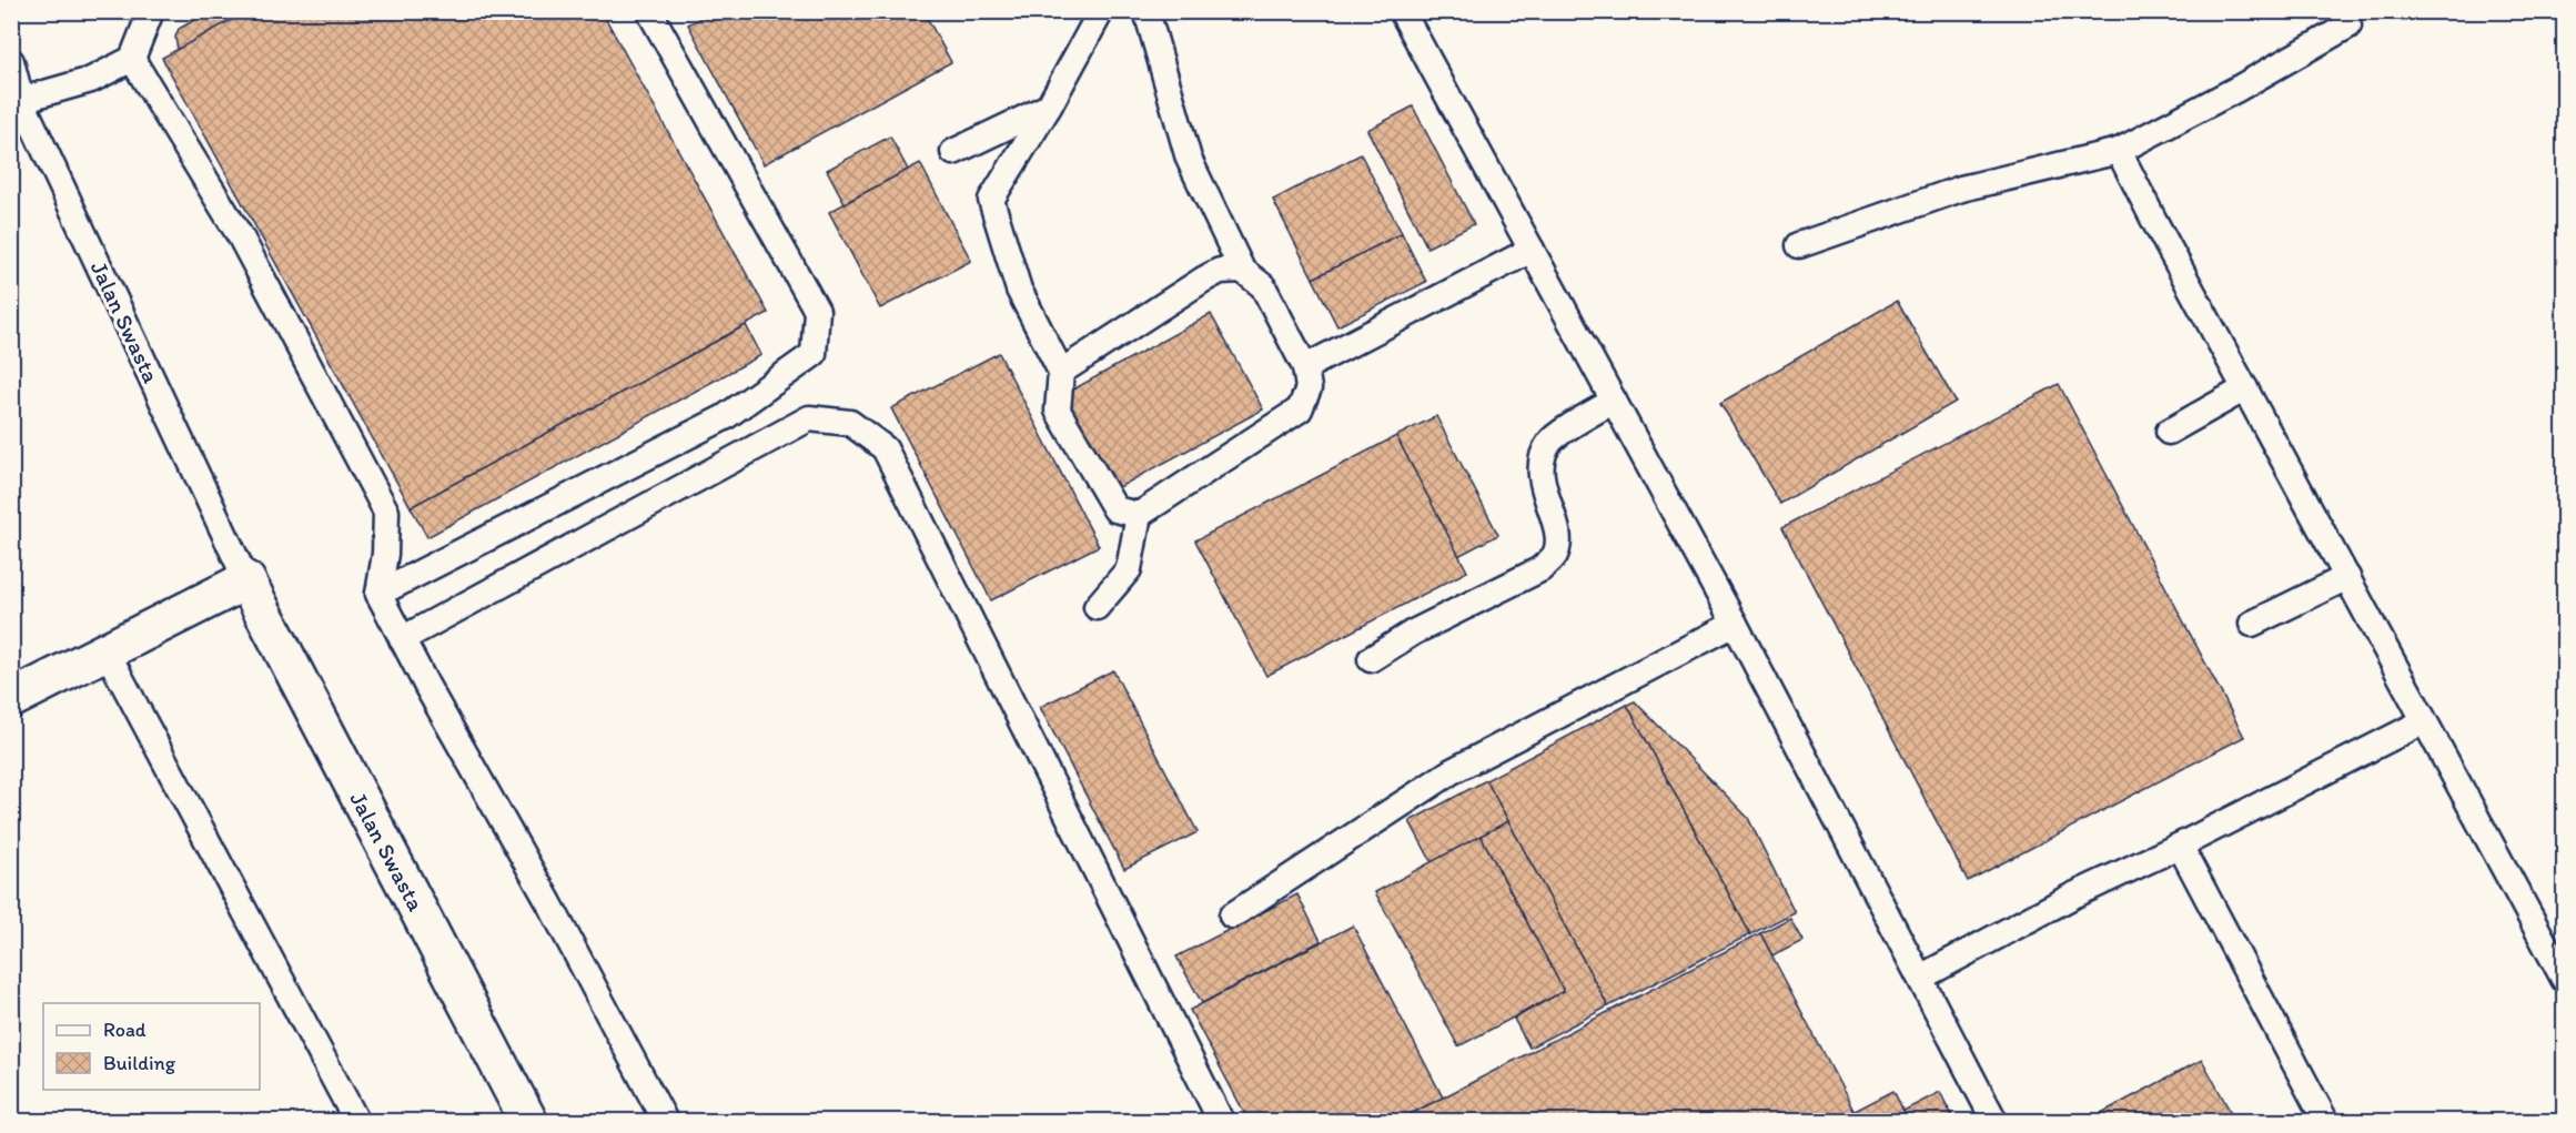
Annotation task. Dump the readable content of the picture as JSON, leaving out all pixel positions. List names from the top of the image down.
{
  "streets": {
    "street": ["Jalan Swasta"]
  },
  "legend": ["Road", "Building"]
}
